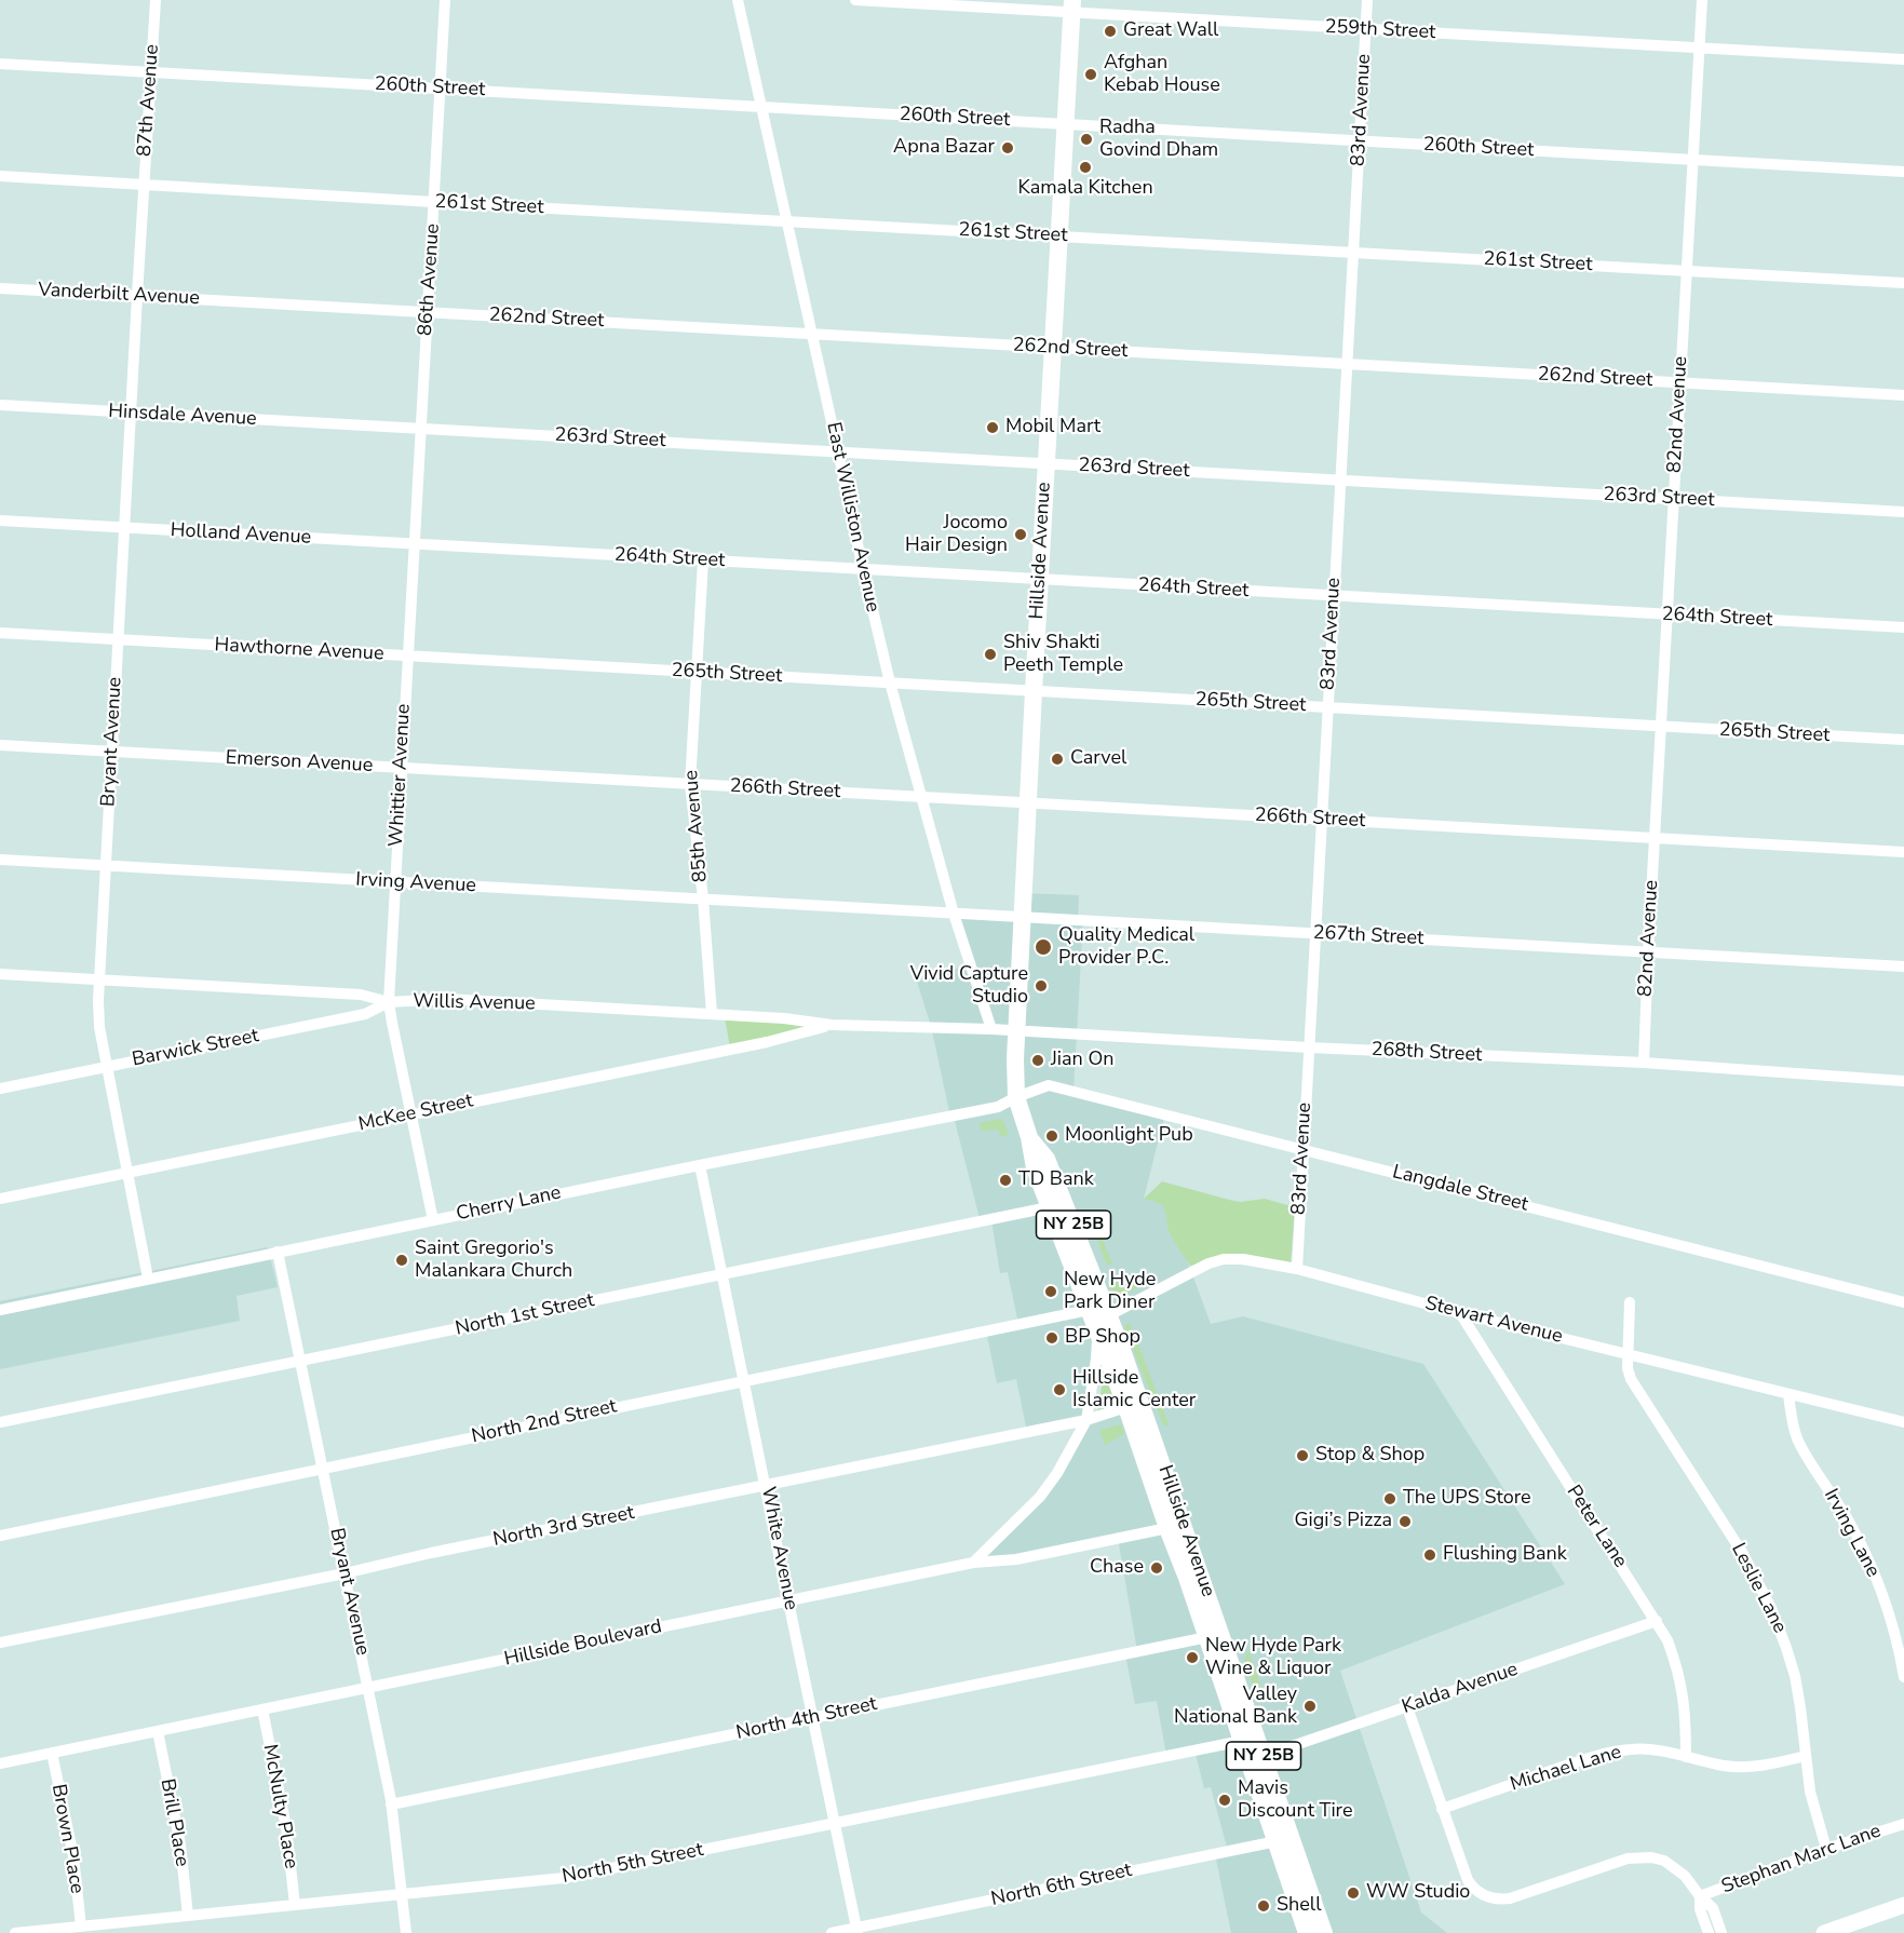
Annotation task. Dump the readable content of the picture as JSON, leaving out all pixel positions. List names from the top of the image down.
{
  "streets": {
    "main road": ["Hillside Avenue", "NY 25B"],
    "street": [
      "259th Street",
      "260th Street",
      "87th Avenue",
      "83rd Avenue",
      "261st Street",
      "86th Avenue",
      "Vanderbilt Avenue",
      "262nd Street",
      "82nd Avenue",
      "Hinsdale Avenue",
      "263rd Street",
      "East Williston Avenue",
      "Holland Avenue",
      "264th Street",
      "Hawthorne Avenue",
      "265th Street",
      "Bryant Avenue",
      "Emerson Avenue",
      "Whittier Avenue",
      "266th Street",
      "85th Avenue",
      "Irving Avenue",
      "267th Street",
      "Willis Avenue",
      "Barwick Street",
      "268th Street",
      "McKee Street",
      "Langdale Street",
      "Cherry Lane",
      "North 1st Street",
      "Stewart Avenue",
      "North 2nd Street",
      "North 3rd Street",
      "Peter Lane",
      "Irving Lane",
      "White Avenue",
      "Leslie Lane",
      "Hillside Boulevard",
      "Kalda Avenue",
      "North 4th Street",
      "Michael Lane",
      "McNulty Place",
      "Brill Place",
      "Brown Place",
      "Stephan Marc Lane",
      "North 5th Street",
      "North 6th Street"
    ]
  },
  "crossings": [
    ["259th Street", "83rd Avenue"],
    ["259th Street", "82nd Avenue"],
    ["259th Street", "Hillside Avenue"],
    ["260th Street", "87th Avenue"],
    ["260th Street", "83rd Avenue"],
    ["260th Street", "86th Avenue"],
    ["260th Street", "82nd Avenue"],
    ["260th Street", "East Williston Avenue"],
    ["260th Street", "Hillside Avenue"],
    ["87th Avenue", "261st Street"],
    ["87th Avenue", "Bryant Avenue"],
    ["83rd Avenue", "261st Street"],
    ["83rd Avenue", "262nd Street"],
    ["83rd Avenue", "263rd Street"],
    ["83rd Avenue", "264th Street"],
    ["83rd Avenue", "265th Street"],
    ["83rd Avenue", "266th Street"],
    ["83rd Avenue", "267th Street"],
    ["83rd Avenue", "268th Street"],
    ["83rd Avenue", "Langdale Street"],
    ["83rd Avenue", "Stewart Avenue"],
    ["261st Street", "86th Avenue"],
    ["261st Street", "82nd Avenue"],
    ["261st Street", "East Williston Avenue"],
    ["261st Street", "Hillside Avenue"],
    ["86th Avenue", "262nd Street"],
    ["86th Avenue", "263rd Street"],
    ["86th Avenue", "Whittier Avenue"],
    ["Vanderbilt Avenue", "262nd Street"],
    ["Vanderbilt Avenue", "Bryant Avenue"],
    ["262nd Street", "82nd Avenue"],
    ["262nd Street", "East Williston Avenue"],
    ["262nd Street", "Hillside Avenue"],
    ["82nd Avenue", "263rd Street"],
    ["82nd Avenue", "264th Street"],
    ["82nd Avenue", "265th Street"],
    ["82nd Avenue", "266th Street"],
    ["82nd Avenue", "267th Street"],
    ["82nd Avenue", "268th Street"],
    ["Hinsdale Avenue", "263rd Street"],
    ["Hinsdale Avenue", "Bryant Avenue"],
    ["263rd Street", "East Williston Avenue"],
    ["263rd Street", "Hillside Avenue"],
    ["East Williston Avenue", "264th Street"],
    ["East Williston Avenue", "265th Street"],
    ["East Williston Avenue", "266th Street"],
    ["East Williston Avenue", "267th Street"],
    ["East Williston Avenue", "268th Street"],
    ["Holland Avenue", "264th Street"],
    ["Holland Avenue", "Bryant Avenue"],
    ["Holland Avenue", "Whittier Avenue"],
    ["Hillside Avenue", "264th Street"],
    ["Hillside Avenue", "265th Street"],
    ["Hillside Avenue", "266th Street"],
    ["Hillside Avenue", "267th Street"],
    ["Hillside Avenue", "268th Street"],
    ["Hillside Avenue", "Langdale Street"],
    ["Hillside Avenue", "Cherry Lane"],
    ["Hillside Avenue", "North 1st Street"],
    ["Hillside Avenue", "Stewart Avenue"],
    ["Hillside Avenue", "North 2nd Street"],
    ["Hillside Avenue", "North 3rd Street"],
    ["Hillside Avenue", "Hillside Boulevard"],
    ["Hillside Avenue", "Kalda Avenue"],
    ["Hillside Avenue", "North 4th Street"],
    ["Hillside Avenue", "North 5th Street"],
    ["Hillside Avenue", "North 6th Street"],
    ["264th Street", "85th Avenue"],
    ["Hawthorne Avenue", "265th Street"],
    ["Hawthorne Avenue", "Bryant Avenue"],
    ["Hawthorne Avenue", "Whittier Avenue"],
    ["265th Street", "85th Avenue"],
    ["Bryant Avenue", "Emerson Avenue"],
    ["Bryant Avenue", "Irving Avenue"],
    ["Bryant Avenue", "Willis Avenue"],
    ["Bryant Avenue", "Barwick Street"],
    ["Bryant Avenue", "McKee Street"],
    ["Bryant Avenue", "Cherry Lane"],
    ["Bryant Avenue", "North 1st Street"],
    ["Bryant Avenue", "North 2nd Street"],
    ["Bryant Avenue", "North 3rd Street"],
    ["Bryant Avenue", "Hillside Boulevard"],
    ["Bryant Avenue", "North 4th Street"],
    ["Bryant Avenue", "North 5th Street"],
    ["Emerson Avenue", "Whittier Avenue"],
    ["Emerson Avenue", "266th Street"],
    ["Emerson Avenue", "85th Avenue"],
    ["Whittier Avenue", "Irving Avenue"],
    ["Whittier Avenue", "Willis Avenue"],
    ["Whittier Avenue", "Barwick Street"],
    ["Whittier Avenue", "McKee Street"],
    ["Whittier Avenue", "Cherry Lane"],
    ["85th Avenue", "Irving Avenue"],
    ["85th Avenue", "Willis Avenue"],
    ["Irving Avenue", "267th Street"],
    ["Willis Avenue", "Barwick Street"],
    ["Willis Avenue", "268th Street"],
    ["Willis Avenue", "McKee Street"],
    ["Langdale Street", "Cherry Lane"],
    ["Cherry Lane", "White Avenue"],
    ["North 1st Street", "White Avenue"],
    ["Stewart Avenue", "North 2nd Street"],
    ["Stewart Avenue", "Peter Lane"],
    ["Stewart Avenue", "Irving Lane"],
    ["Stewart Avenue", "Leslie Lane"],
    ["North 2nd Street", "White Avenue"],
    ["North 3rd Street", "White Avenue"],
    ["Peter Lane", "Kalda Avenue"],
    ["Peter Lane", "Michael Lane"],
    ["White Avenue", "Hillside Boulevard"],
    ["White Avenue", "North 4th Street"],
    ["White Avenue", "North 5th Street"],
    ["White Avenue", "North 6th Street"],
    ["Leslie Lane", "Michael Lane"],
    ["Leslie Lane", "Stephan Marc Lane"],
    ["Hillside Boulevard", "McNulty Place"],
    ["Hillside Boulevard", "Brill Place"],
    ["Hillside Boulevard", "Brown Place"],
    ["Kalda Avenue", "Stephan Marc Lane"],
    ["Michael Lane", "Stephan Marc Lane"],
    ["McNulty Place", "North 5th Street"],
    ["Brill Place", "North 5th Street"],
    ["Brown Place", "North 5th Street"]
  ],
  "places": [
    "Great Wall",
    "Afghan Kebab House",
    "Radha Govind Dham",
    "Apna Bazar",
    "Kamala Kitchen",
    "Mobil Mart",
    "Jocomo Hair Design",
    "Shiv Shakti Peeth Temple",
    "Carvel",
    "Quality Medical Provider P.C.",
    "Vivid Capture Studio",
    "Jian On",
    "Moonlight Pub",
    "TD Bank",
    "Saint Gregorio's Malankara Church",
    "New Hyde Park Diner",
    "BP Shop",
    "Hillside Islamic Center",
    "Stop & Shop",
    "The UPS Store",
    "Gigi’s Pizza",
    "Flushing Bank",
    "Chase",
    "New Hyde Park Wine & Liquor",
    "Valley National Bank",
    "Mavis Discount Tire",
    "WW Studio",
    "Shell"
  ]
}
